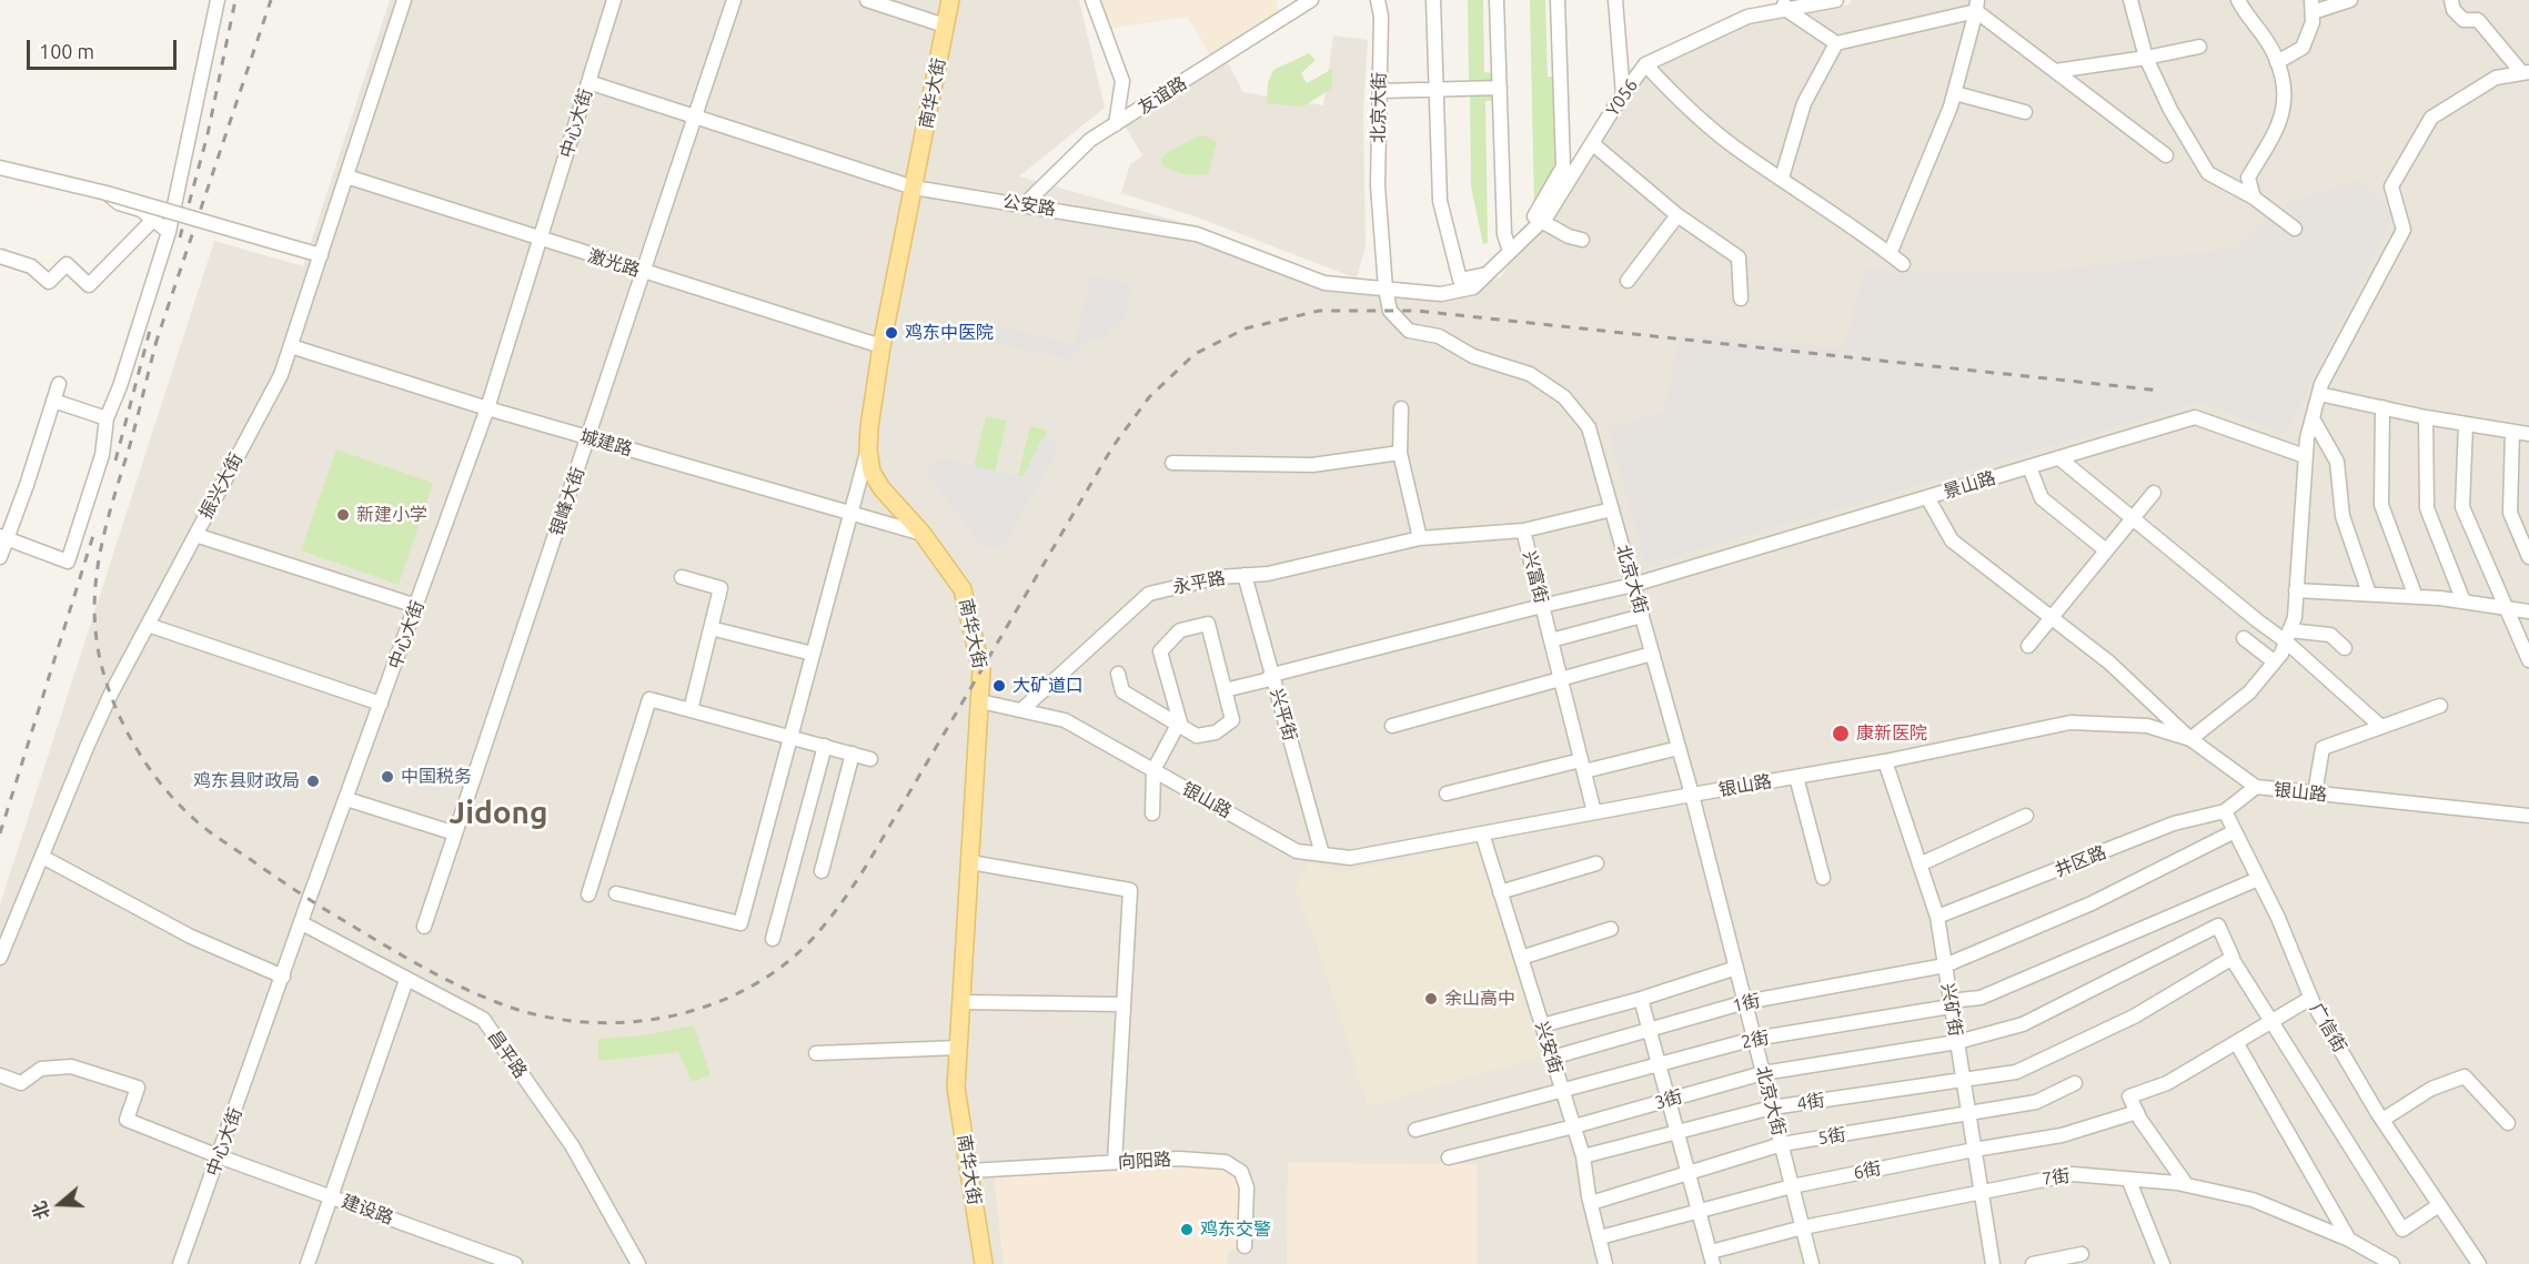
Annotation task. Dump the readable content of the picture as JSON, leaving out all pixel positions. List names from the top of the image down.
{
  "streets": {
    "main road": ["南华大街"],
    "street": [
      "友谊路",
      "Y056",
      "北京大街",
      "中心大街",
      "公安路",
      "激光路",
      "城建路",
      "景山路",
      "振兴大街",
      "银峰大街",
      "兴富街",
      "永平路",
      "兴平街",
      "银山路",
      "井区路",
      "1街",
      "兴矿街",
      "广信街",
      "2街",
      "兴安街",
      "昌平路",
      "3街",
      "4街",
      "5街",
      "向阳路",
      "6街",
      "7街",
      "建设路"
    ]
  },
  "crossings": [
    ["南华大街", "公安路"],
    ["南华大街", "激光路"],
    ["南华大街", "城建路"],
    ["南华大街", "银山路"],
    ["南华大街", "向阳路"],
    ["友谊路", "公安路"],
    ["Y056", "公安路"],
    ["北京大街", "公安路"],
    ["北京大街", "景山路"],
    ["北京大街", "银山路"],
    ["北京大街", "1街"],
    ["北京大街", "2街"],
    ["北京大街", "3街"],
    ["北京大街", "4街"],
    ["北京大街", "5街"],
    ["北京大街", "6街"],
    ["北京大街", "7街"],
    ["中心大街", "公安路"],
    ["中心大街", "激光路"],
    ["中心大街", "城建路"],
    ["中心大街", "昌平路"],
    ["中心大街", "建设路"],
    ["公安路", "银峰大街"],
    ["激光路", "振兴大街"],
    ["激光路", "银峰大街"],
    ["城建路", "振兴大街"],
    ["城建路", "银峰大街"],
    ["景山路", "兴富街"],
    ["景山路", "兴平街"],
    ["兴富街", "永平路"],
    ["兴富街", "银山路"],
    ["永平路", "兴平街"],
    ["永平路", "银山路"],
    ["兴平街", "银山路"],
    ["银山路", "兴矿街"],
    ["银山路", "兴安街"],
    ["井区路", "兴矿街"],
    ["井区路", "广信街"],
    ["1街", "兴矿街"],
    ["1街", "广信街"],
    ["1街", "兴安街"],
    ["兴矿街", "2街"],
    ["兴矿街", "3街"],
    ["兴矿街", "4街"],
    ["兴矿街", "5街"],
    ["兴矿街", "6街"],
    ["兴矿街", "7街"],
    ["广信街", "2街"],
    ["2街", "兴安街"],
    ["兴安街", "3街"],
    ["兴安街", "4街"],
    ["兴安街", "5街"],
    ["兴安街", "6街"],
    ["3街", "4街"]
  ],
  "districts": ["Jidong"],
  "places": [
    "鸡东中医院",
    "新建小学",
    "大矿道口",
    "康新医院",
    "中国税务",
    "鸡东县财政局",
    "余山高中",
    "鸡东交警"
  ],
  "scale_bar": "100 m",
  "north": "left"
}
